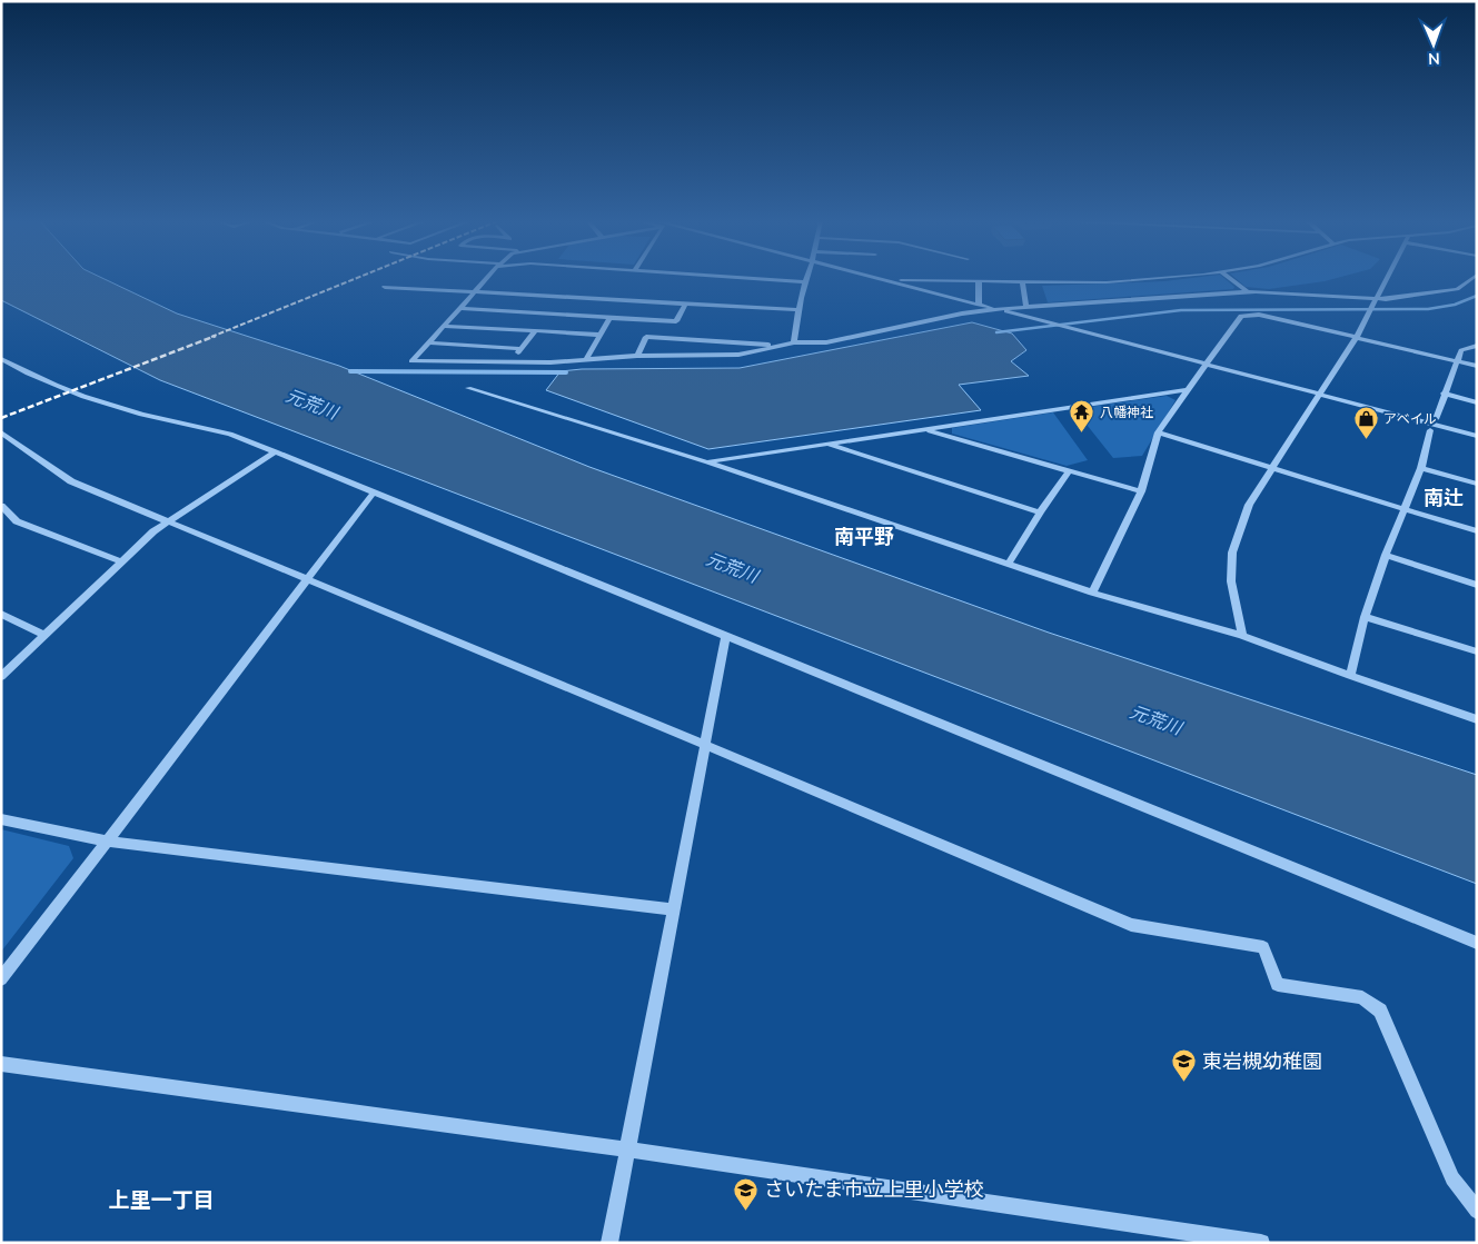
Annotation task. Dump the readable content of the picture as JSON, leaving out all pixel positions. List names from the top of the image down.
{
  "districts": ["南辻", "南平野", "上里一丁目"],
  "water": ["元荒川"],
  "places": {
    "temple": ["八幡神社"],
    "shop": ["アベイル"],
    "school or university": ["東岩槻幼稚園", "さいたま市立上里小学校"]
  },
  "north": "bottom"
}
